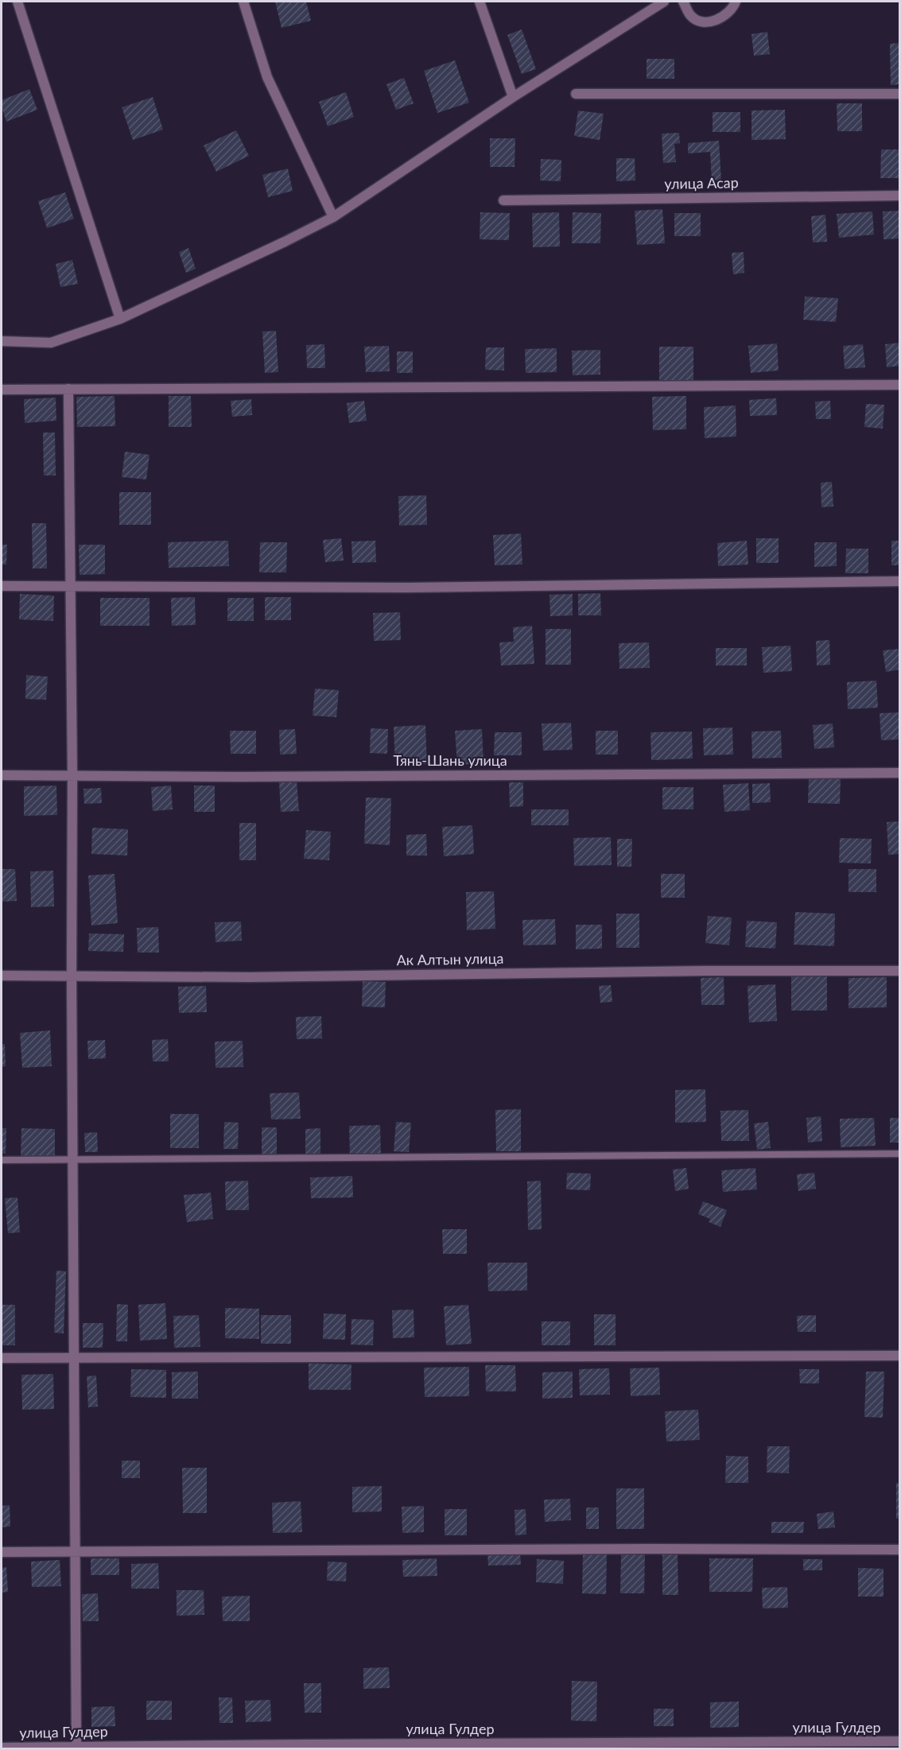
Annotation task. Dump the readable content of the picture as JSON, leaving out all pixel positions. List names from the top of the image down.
{
  "streets": {
    "street": [
      "улица Асар",
      "Тянь-Шань улица",
      "Ак Алтын улица",
      "улица Гулдер"
    ]
  }
}
